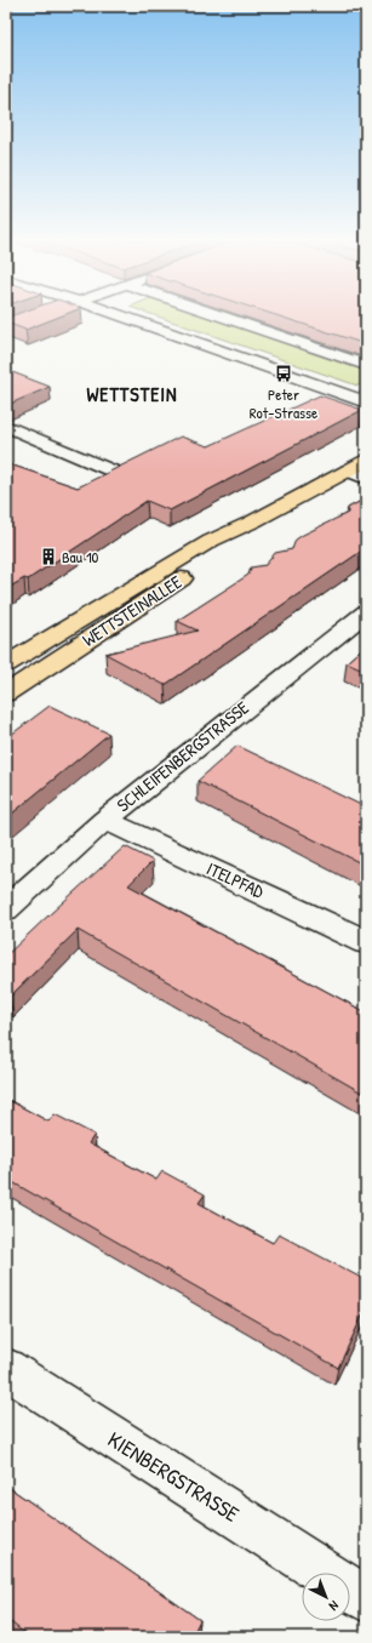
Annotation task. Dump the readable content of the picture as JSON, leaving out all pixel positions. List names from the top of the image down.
{
  "streets": {
    "main road": ["WETTSTEINALLEE"],
    "street": ["SCHLEIFENBERGSTRASSE", "ITELPFAD", "KIENBERGSTRASSE"]
  },
  "crossings": [
    ["SCHLEIFENBERGSTRASSE", "ITELPFAD"]
  ],
  "districts": ["WETTSTEIN"],
  "places": {
    "bus stop": ["Peter Rot-Strasse"],
    "building": ["Bau 10"]
  },
  "north": "bottom right"
}
